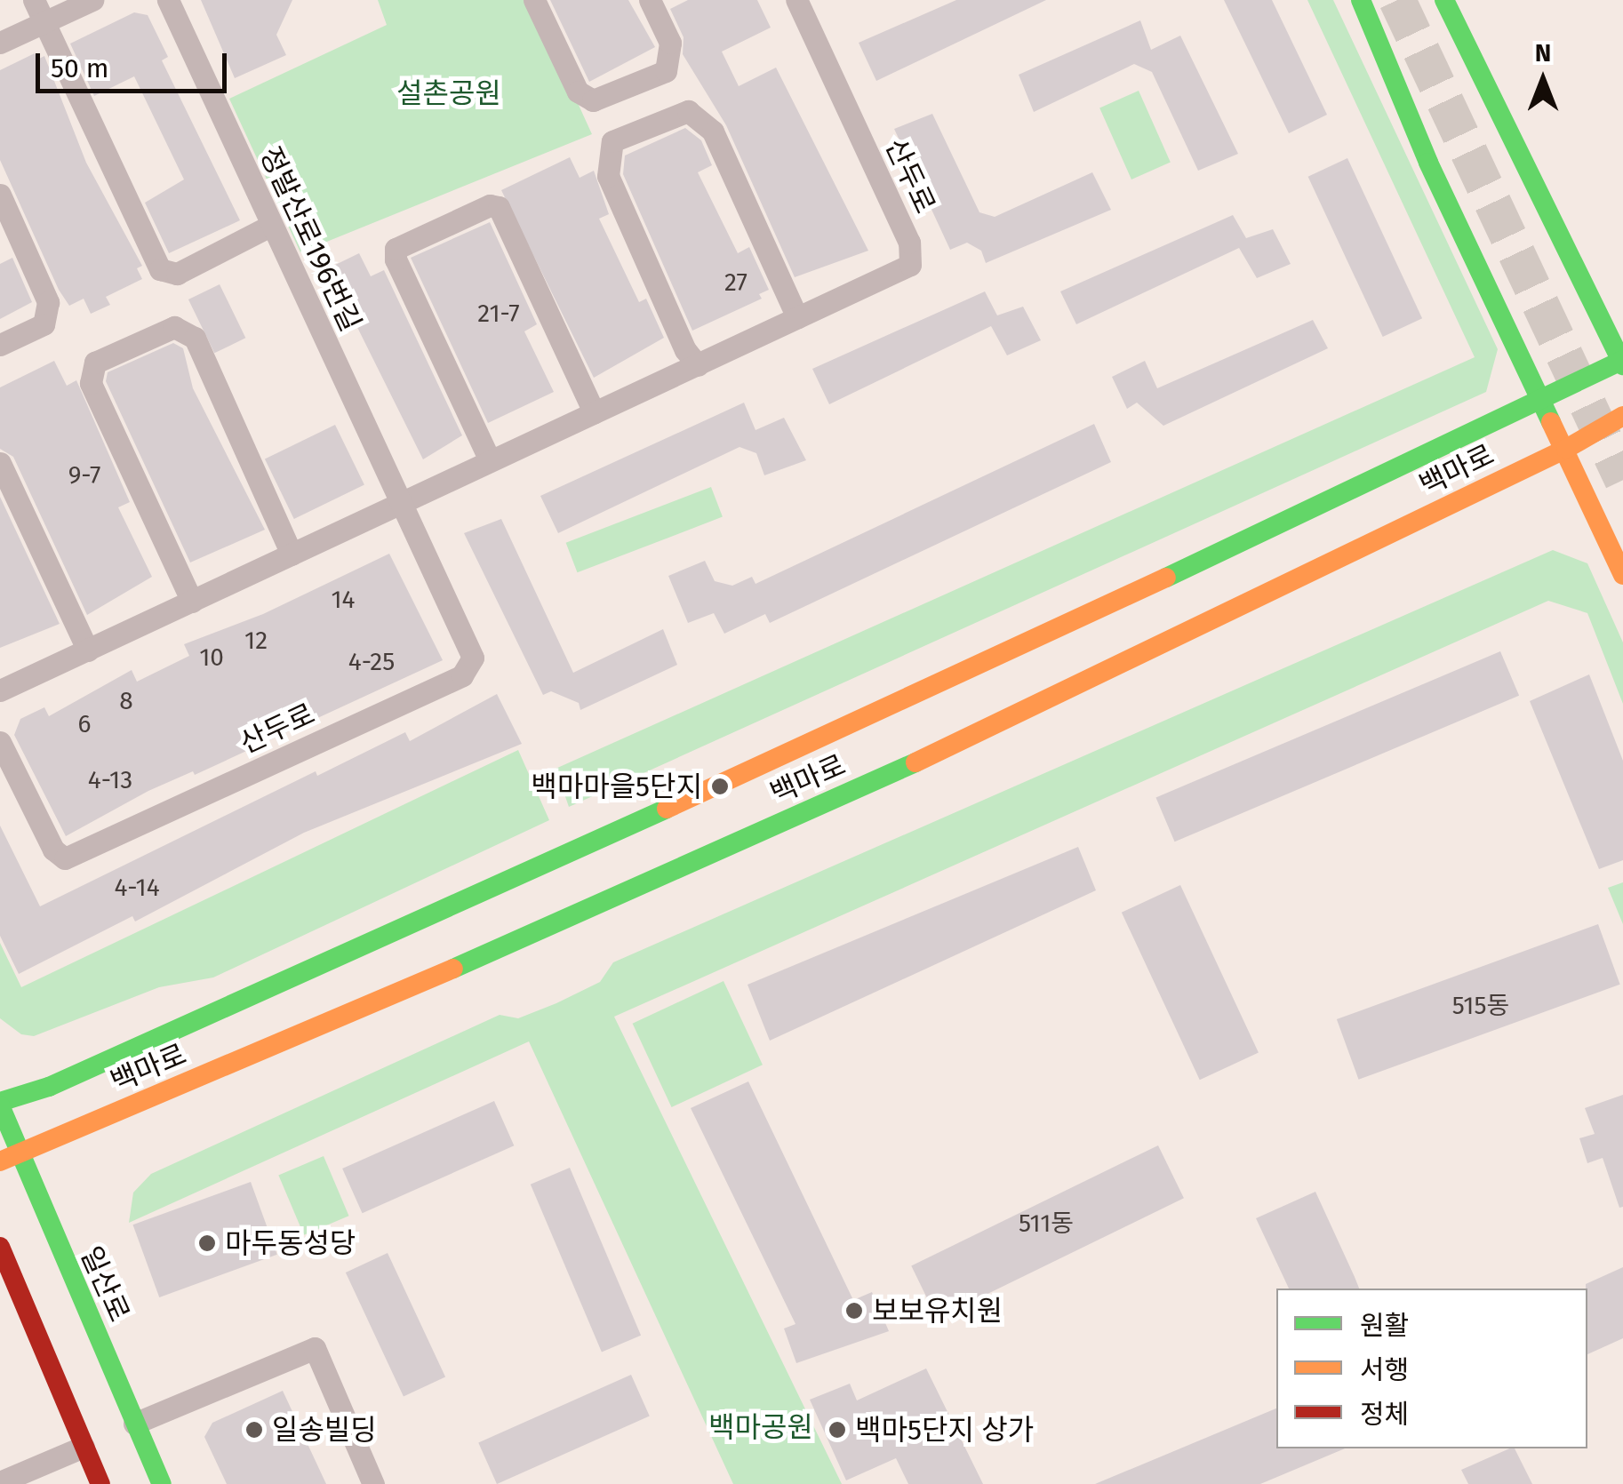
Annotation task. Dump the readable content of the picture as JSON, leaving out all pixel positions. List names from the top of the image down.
{
  "streets": {
    "main road": ["백마로", "일산로"],
    "street": ["산두로", "정발산로196번길"]
  },
  "crossings": [
    ["산두로", "정발산로196번길"],
    ["백마로", "일산로"]
  ],
  "parks": ["설촌공원", "백마공원"],
  "places": [
    "백마마을5단지",
    "마두동성당",
    "보보유치원",
    "일송빌딩",
    "백마5단지 상가"
  ],
  "house_numbers": [
    "27",
    "21-7",
    "9-7",
    "14",
    "12",
    "10",
    "4-25",
    "8",
    "6",
    "4-13",
    "4-14",
    "515동",
    "511동"
  ],
  "legend": ["원활", "서행", "정체"],
  "scale_bar": "50 m",
  "north": "top"
}
